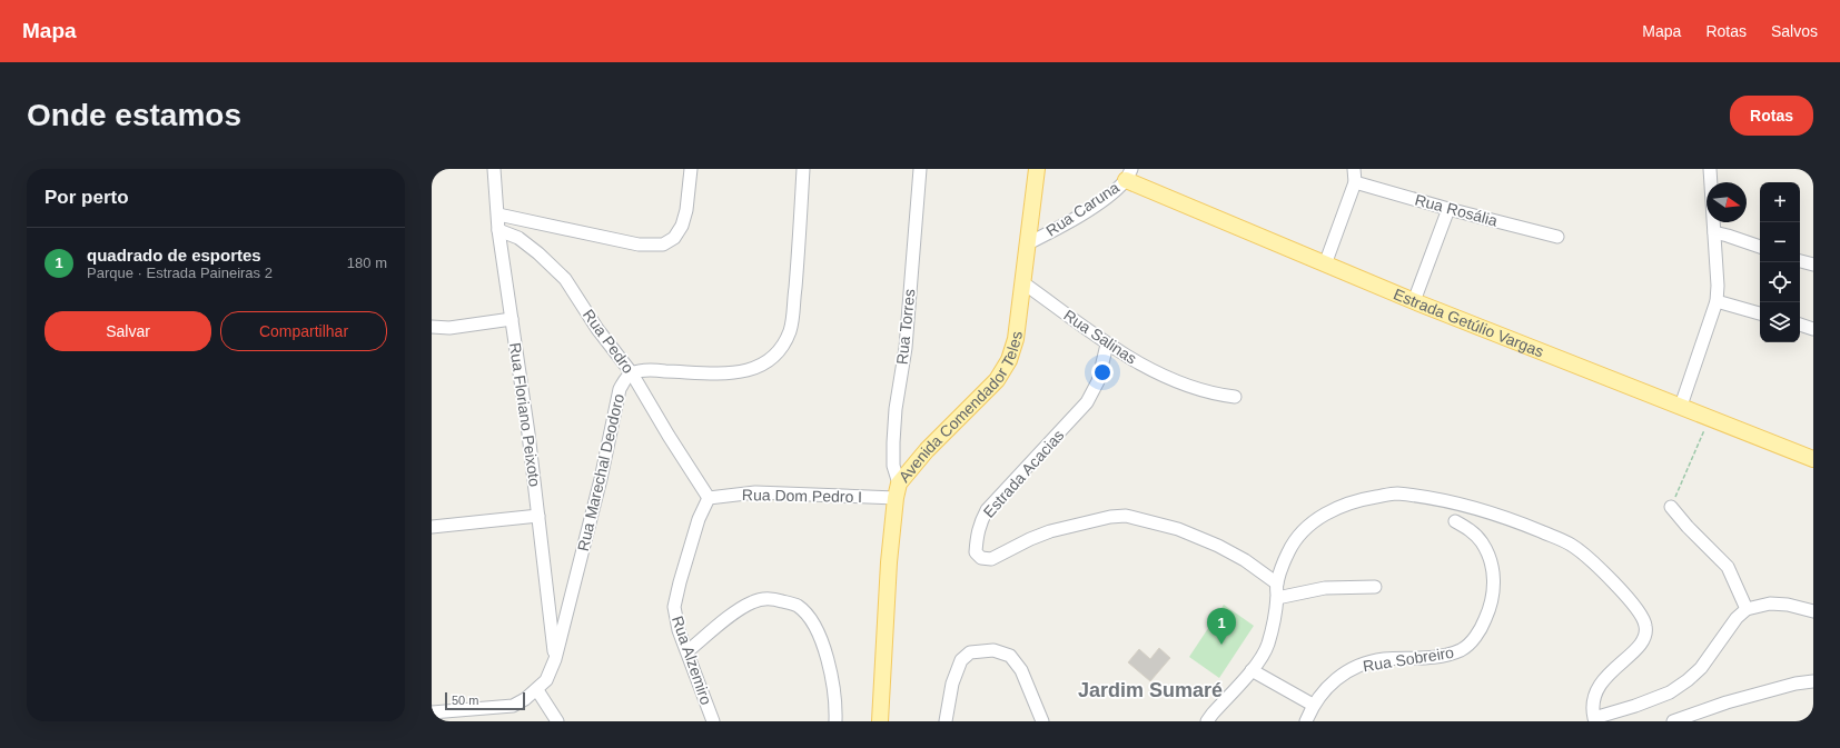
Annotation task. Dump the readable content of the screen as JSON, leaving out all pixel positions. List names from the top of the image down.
{
  "streets": {
    "main road": ["Estrada Getúlio Vargas", "Avenida Comendador Teles"],
    "street": [
      "Rua Caruna",
      "Rua Rosália",
      "Rua Torres",
      "Rua Salinas",
      "Rua Pedro",
      "Rua Floriano Peixoto",
      "Rua Marechal Deodoro",
      "Estrada Acacias",
      "Rua Dom Pedro I",
      "Rua Sobreiro",
      "Rua Alzemiro"
    ]
  },
  "crossings": [
    ["Rua Caruna", "Estrada Getúlio Vargas"],
    ["Rua Caruna", "Avenida Comendador Teles"],
    ["Rua Torres", "Avenida Comendador Teles"],
    ["Rua Torres", "Rua Dom Pedro I"],
    ["Rua Salinas", "Avenida Comendador Teles"],
    ["Rua Salinas", "Estrada Acacias"],
    ["Rua Pedro", "Rua Floriano Peixoto"],
    ["Rua Pedro", "Rua Marechal Deodoro"],
    ["Rua Pedro", "Rua Dom Pedro I"],
    ["Rua Pedro", "Rua Alzemiro"],
    ["Avenida Comendador Teles", "Rua Dom Pedro I"],
    ["Rua Floriano Peixoto", "Rua Marechal Deodoro"],
    ["Rua Dom Pedro I", "Rua Alzemiro"]
  ],
  "districts": ["Jardim Sumaré"],
  "scale_bar": "50 m",
  "north": "right",
  "page": {
    "header": "Mapa",
    "nav": ["Mapa", "Rotas", "Salvos"],
    "buttons": [
      "Rotas",
      ["Salvar", "Compartilhar"]
    ],
    "title": "Onde estamos",
    "heading": "Por perto",
    "map_buttons": ["+", "−"],
    "list": [
      {
        "mark": "1",
        "name": "quadrado de esportes",
        "note": "Parque · Estrada Paineiras 2",
        "value": "180 m"
      }
    ],
    "pins": "1",
    "scale": "50 m"
  }
}
